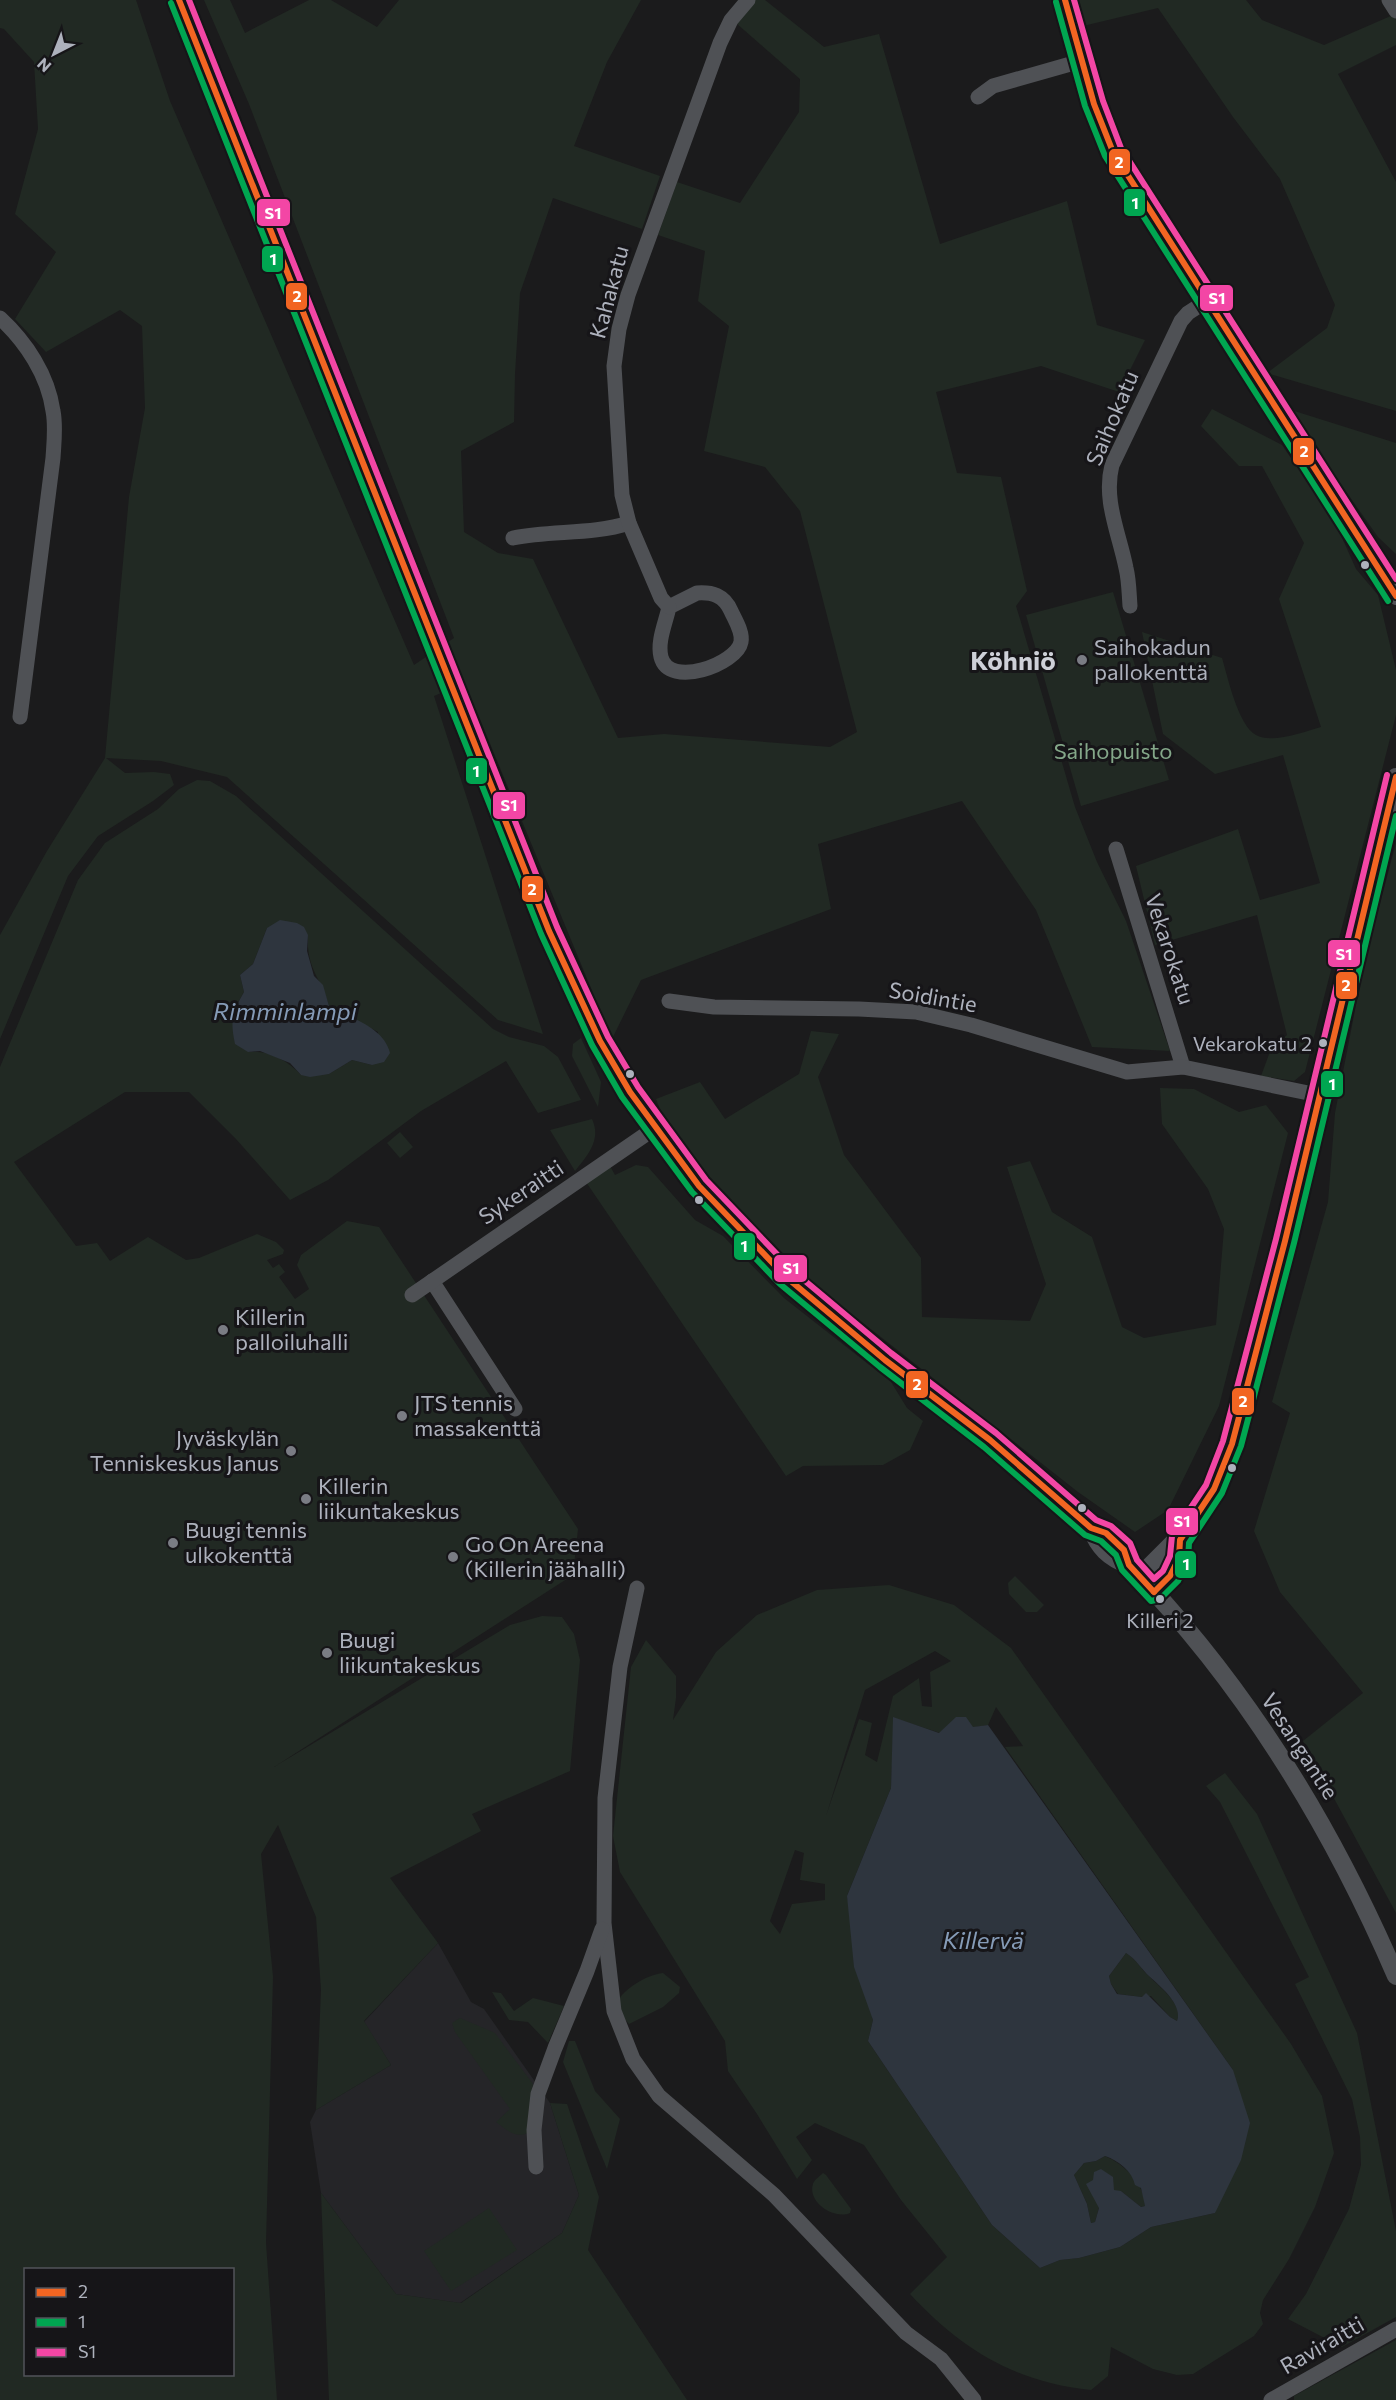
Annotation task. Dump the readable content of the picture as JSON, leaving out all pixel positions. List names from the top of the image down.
{
  "streets": {
    "street": [
      "Kahakatu",
      "Saihokatu",
      "Vekarokatu",
      "Soidintie",
      "Sykeraitti",
      "Vesangantie",
      "Raviraitti"
    ]
  },
  "crossings": [
    ["Vekarokatu", "Soidintie"],
    ["Sykeraitti", "Vesangantie"]
  ],
  "districts": ["Köhniö"],
  "water": ["Rimminlampi", "Killervä"],
  "parks": ["Saihopuisto"],
  "places": [
    "Saihokadun pallokenttä",
    "Vekarokatu 2",
    "Killerin palloiluhalli",
    "JTS tennis massakenttä",
    "Jyväskylän Tenniskeskus Janus",
    "Killerin liikuntakeskus",
    "Buugi tennis ulkokenttä",
    "Go On Areena (Killerin jäähalli)",
    "Killeri 2",
    "Buugi liikuntakeskus"
  ],
  "lines": ["transit line 2", "transit line S1", "transit line 1"],
  "legend": ["2", "1", "S1"],
  "north": "bottom left"
}
